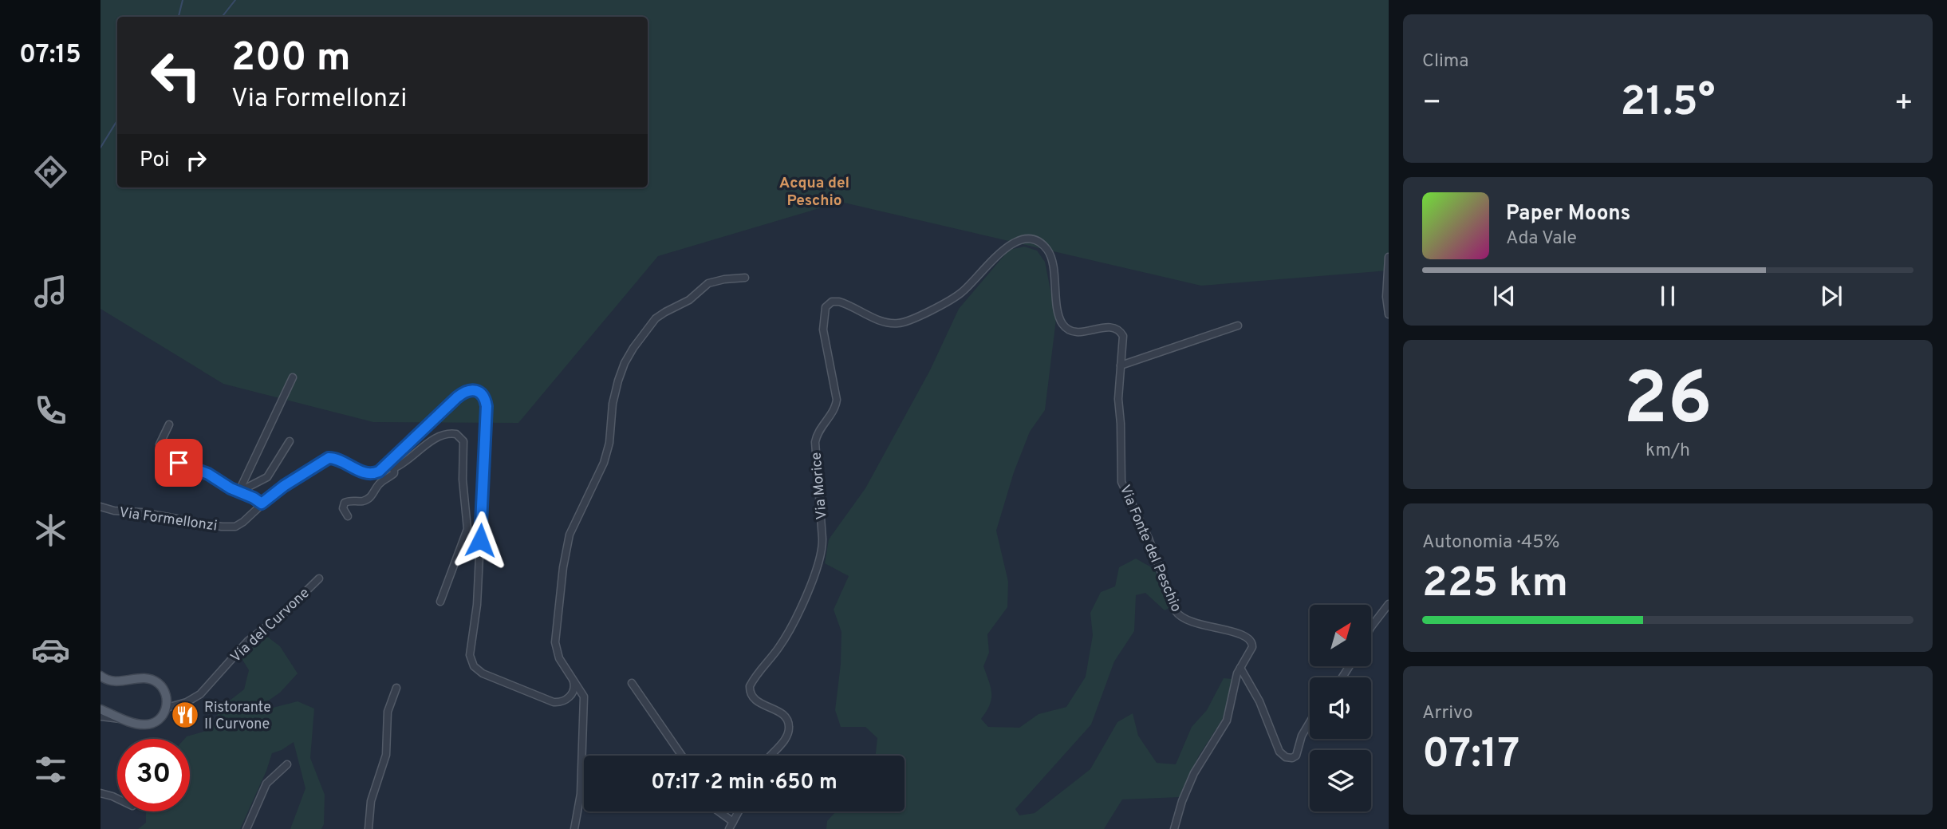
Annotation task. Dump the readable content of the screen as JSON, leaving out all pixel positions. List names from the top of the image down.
{
  "streets": {
    "street": [
      "Via Morice",
      "Via Formellonzi",
      "Via Fonte del Peschio",
      "Via del Curvone"
    ]
  },
  "crossings": [
    ["Via Morice", "Via Fonte del Peschio"]
  ],
  "districts": ["Acqua del Peschio"],
  "places": {
    "restaurant": ["Ristorante Il Curvone"]
  },
  "north": "top right",
  "page": {
    "tabs": "07:15",
    "tile": [
      "Clima",
      ["26", "km/h"],
      ["Autonomia · 45%", "225 km"],
      ["Arrivo", "07:17"]
    ],
    "turn": ["200 m", "Via Formellonzi"],
    "heat": ["−", "21.5°", "+"],
    "then": "Poi",
    "song": ["Paper Moons", "Ada Vale"],
    "limit": "30",
    "trip": "07:17 · 2 min · 650 m"
  }
}
